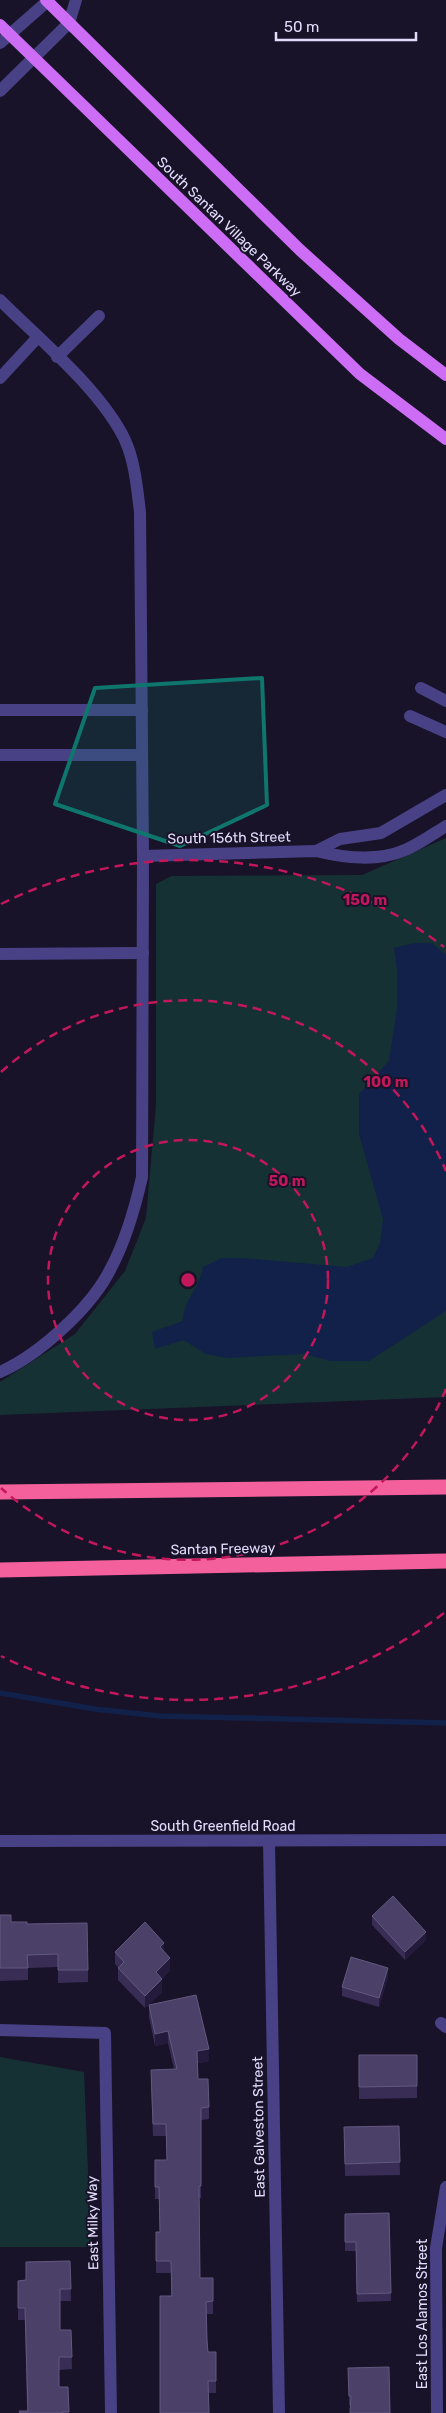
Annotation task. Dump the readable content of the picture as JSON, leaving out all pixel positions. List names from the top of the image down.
{
  "streets": {
    "highway": ["Santan Freeway"],
    "main road": ["South Santan Village Parkway"],
    "street": [
      "South 156th Street",
      "South Greenfield Road",
      "East Galveston Street",
      "East Milky Way",
      "East Los Alamos Street"
    ]
  },
  "crossings": [
    ["South Greenfield Road", "East Galveston Street"]
  ],
  "scale_bar": "50 m",
  "rings": ["150 m", "100 m", "50 m"]
}
